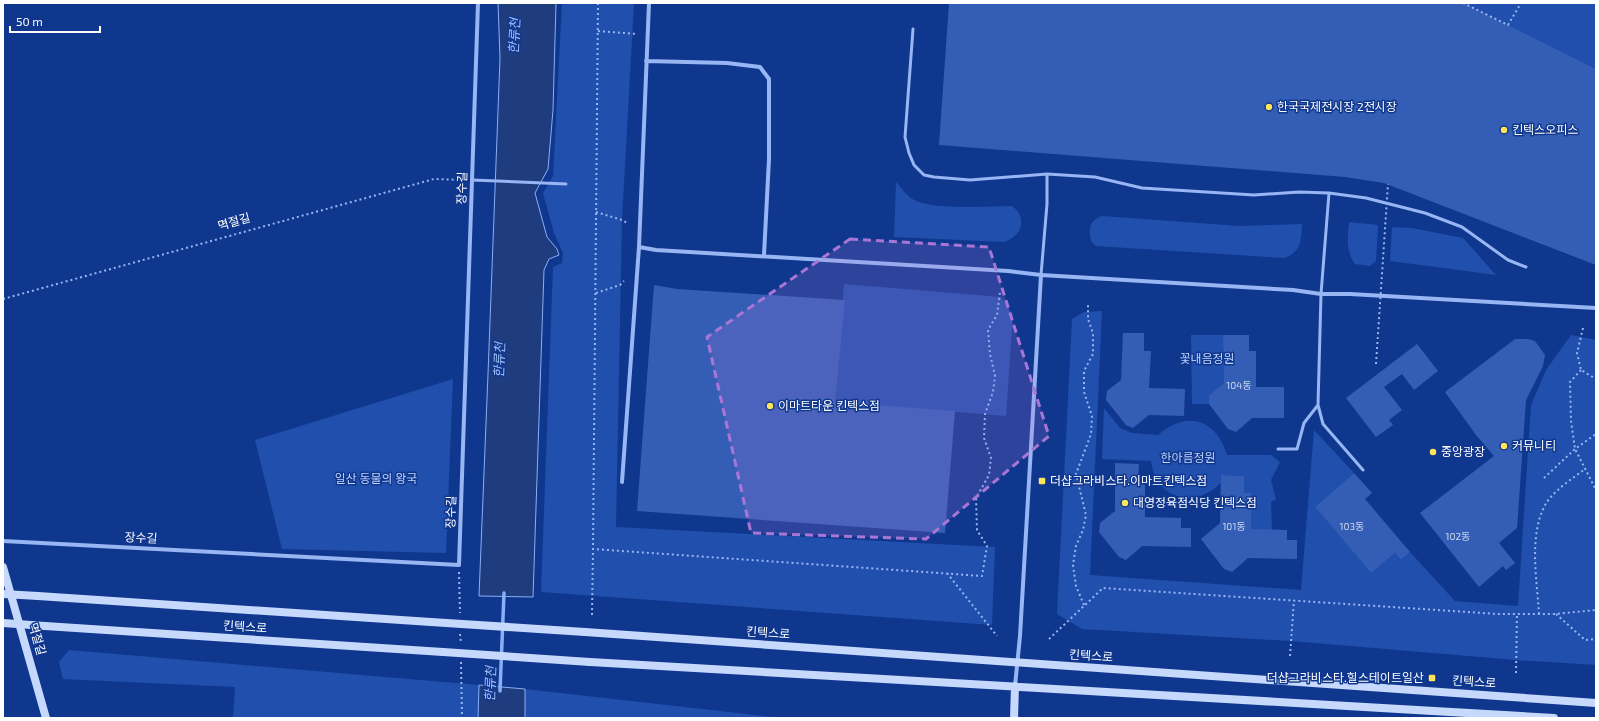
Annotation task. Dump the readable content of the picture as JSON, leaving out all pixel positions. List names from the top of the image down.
{
  "streets": {
    "main road": ["멱절길", "킨텍스로"],
    "street": ["장수길"]
  },
  "crossings": [
    ["장수길", "멱절길"]
  ],
  "water": ["한류천"],
  "parks": ["꽃내음정원", "한아름정원", "일산 동물의 왕국"],
  "places": {
    "other": [
      "한국국제전시장 2전시장",
      "킨텍스오피스",
      "이마트타운 킨텍스점",
      "커뮤니티",
      "중앙광장",
      "대영정육점식당 킨텍스점"
    ],
    "transit": ["더샵그라비스타.이마트킨텍스점", "더샵그라비스타.힐스테이트일산"]
  },
  "house_numbers": [
    "104동",
    "101동",
    "103동",
    "102동"
  ],
  "scale_bar": "50 m"
}
